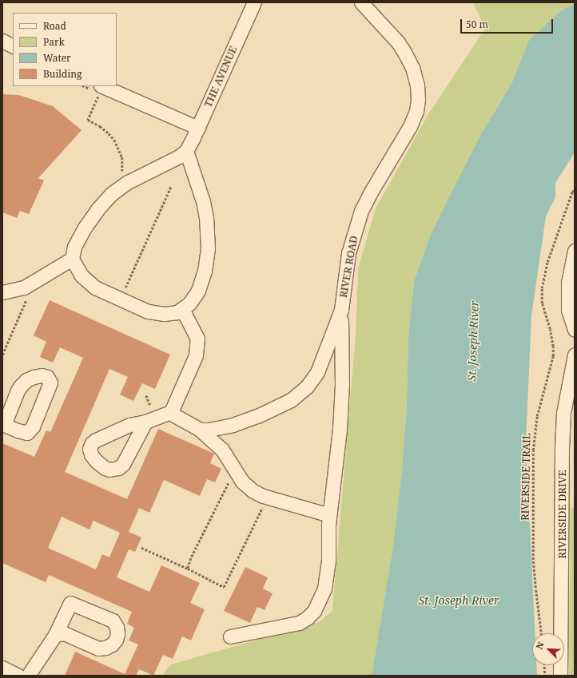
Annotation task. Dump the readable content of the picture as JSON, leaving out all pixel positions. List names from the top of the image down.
{
  "streets": {
    "street": ["THE AVENUE", "RIVER ROAD", "RIVERSIDE DRIVE"],
    "path": ["RIVERSIDE TRAIL"]
  },
  "water": ["St. Joseph River"],
  "legend": [
    "Road",
    "Park",
    "Water",
    "Building"
  ],
  "scale_bar": "50 m",
  "north": "top left"
}
